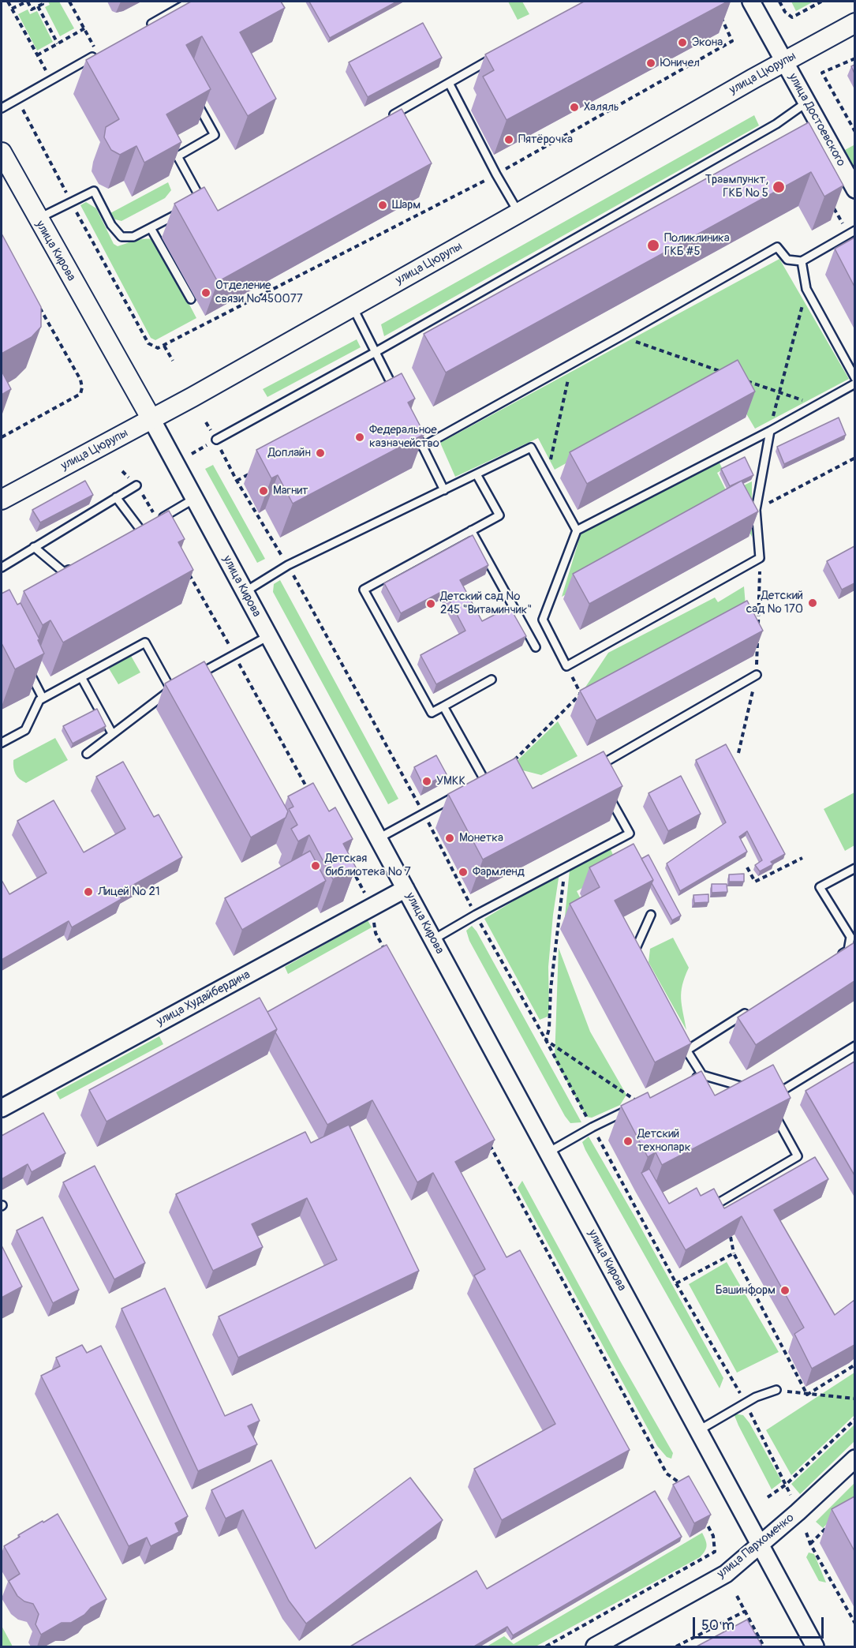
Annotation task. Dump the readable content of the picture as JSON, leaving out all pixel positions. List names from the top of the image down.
{
  "streets": {
    "main road": ["улица Цюрупы", "улица Кирова"],
    "street": ["улица Достоевского", "улица Худайбердина", "улица Пархоменко"]
  },
  "crossings": [
    ["улица Цюрупы", "улица Достоевского"],
    ["улица Цюрупы", "улица Кирова"],
    ["улица Кирова", "улица Худайбердина"],
    ["улица Кирова", "улица Пархоменко"]
  ],
  "places": [
    "Экона",
    "Юничел",
    "Халяль",
    "Пятёрочка",
    "Травмпункт, ГКБ № 5",
    "Шарм",
    "Поликлиника ГКБ #5",
    "Отделение связи №450077",
    "Федеральное казначейство",
    "Доплайн",
    "Магнит",
    "Детский сад № 170",
    "Детский сад № 245 \"Витаминчик\"",
    "УМКК",
    "Монетка",
    "Детская библиотека № 7",
    "Фармленд",
    "Лицей № 21",
    "Детский технопарк",
    "Башинформ"
  ],
  "scale_bar": "50 m"
}
